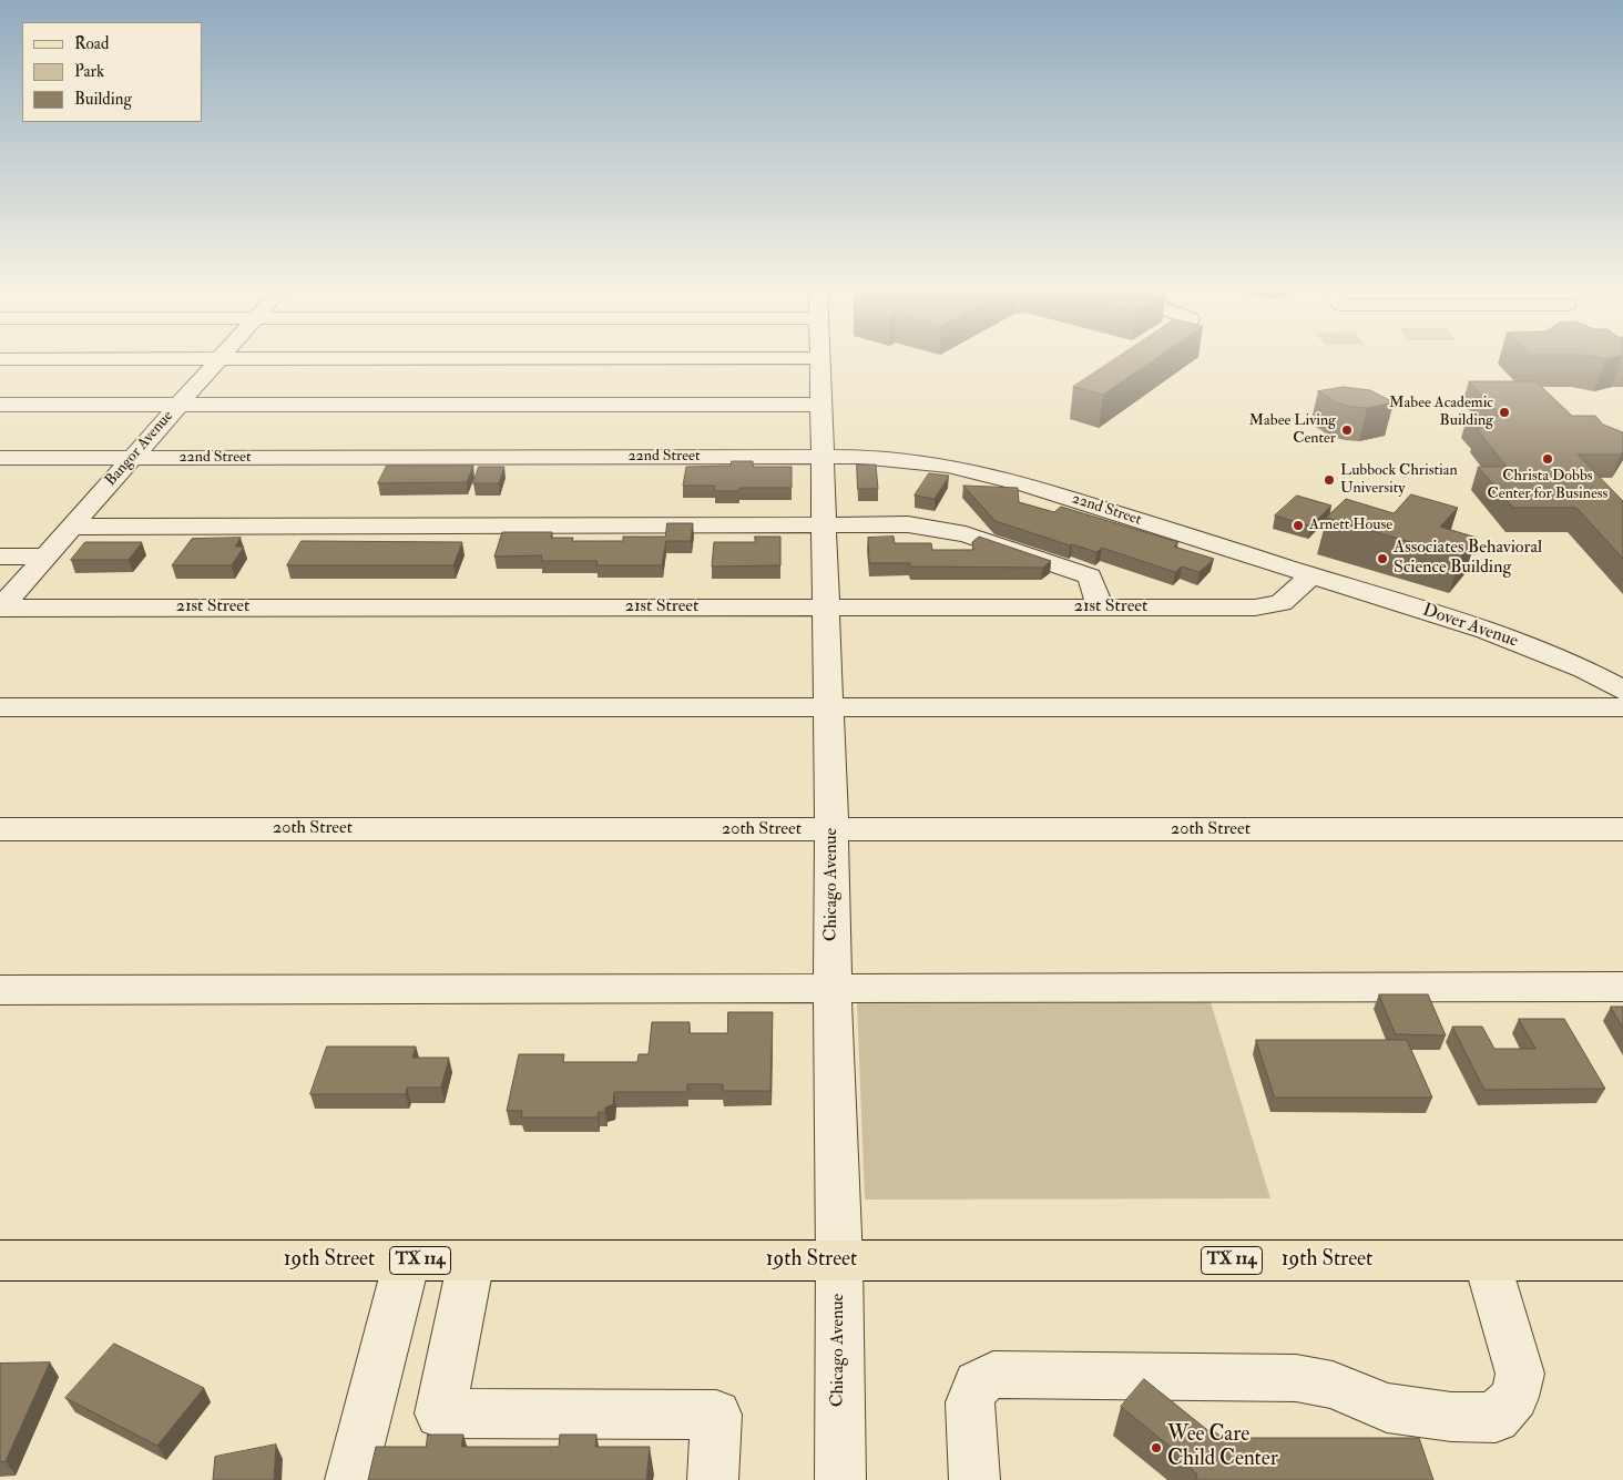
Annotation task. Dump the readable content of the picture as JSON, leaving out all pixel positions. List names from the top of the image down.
{
  "streets": {
    "main road": ["19th Street", "TX 114"],
    "street": [
      "Bangor Avenue",
      "22nd Street",
      "21st Street",
      "Dover Avenue",
      "20th Street",
      "Chicago Avenue"
    ]
  },
  "crossings": [
    ["Bangor Avenue", "22nd Street"],
    ["Bangor Avenue", "21st Street"],
    ["22nd Street", "21st Street"],
    ["22nd Street", "Dover Avenue"],
    ["22nd Street", "Chicago Avenue"],
    ["21st Street", "Dover Avenue"],
    ["21st Street", "Chicago Avenue"],
    ["20th Street", "Chicago Avenue"],
    ["Chicago Avenue", "19th Street"]
  ],
  "places": [
    "Mabee Academic Building",
    "Mabee Living Center",
    "Christa Dobbs Center for Business",
    "Lubbock Christian University",
    "Arnett House",
    "Associates Behavioral Science Building",
    "Wee Care Child Center"
  ],
  "legend": ["Road", "Park", "Building"]
}
